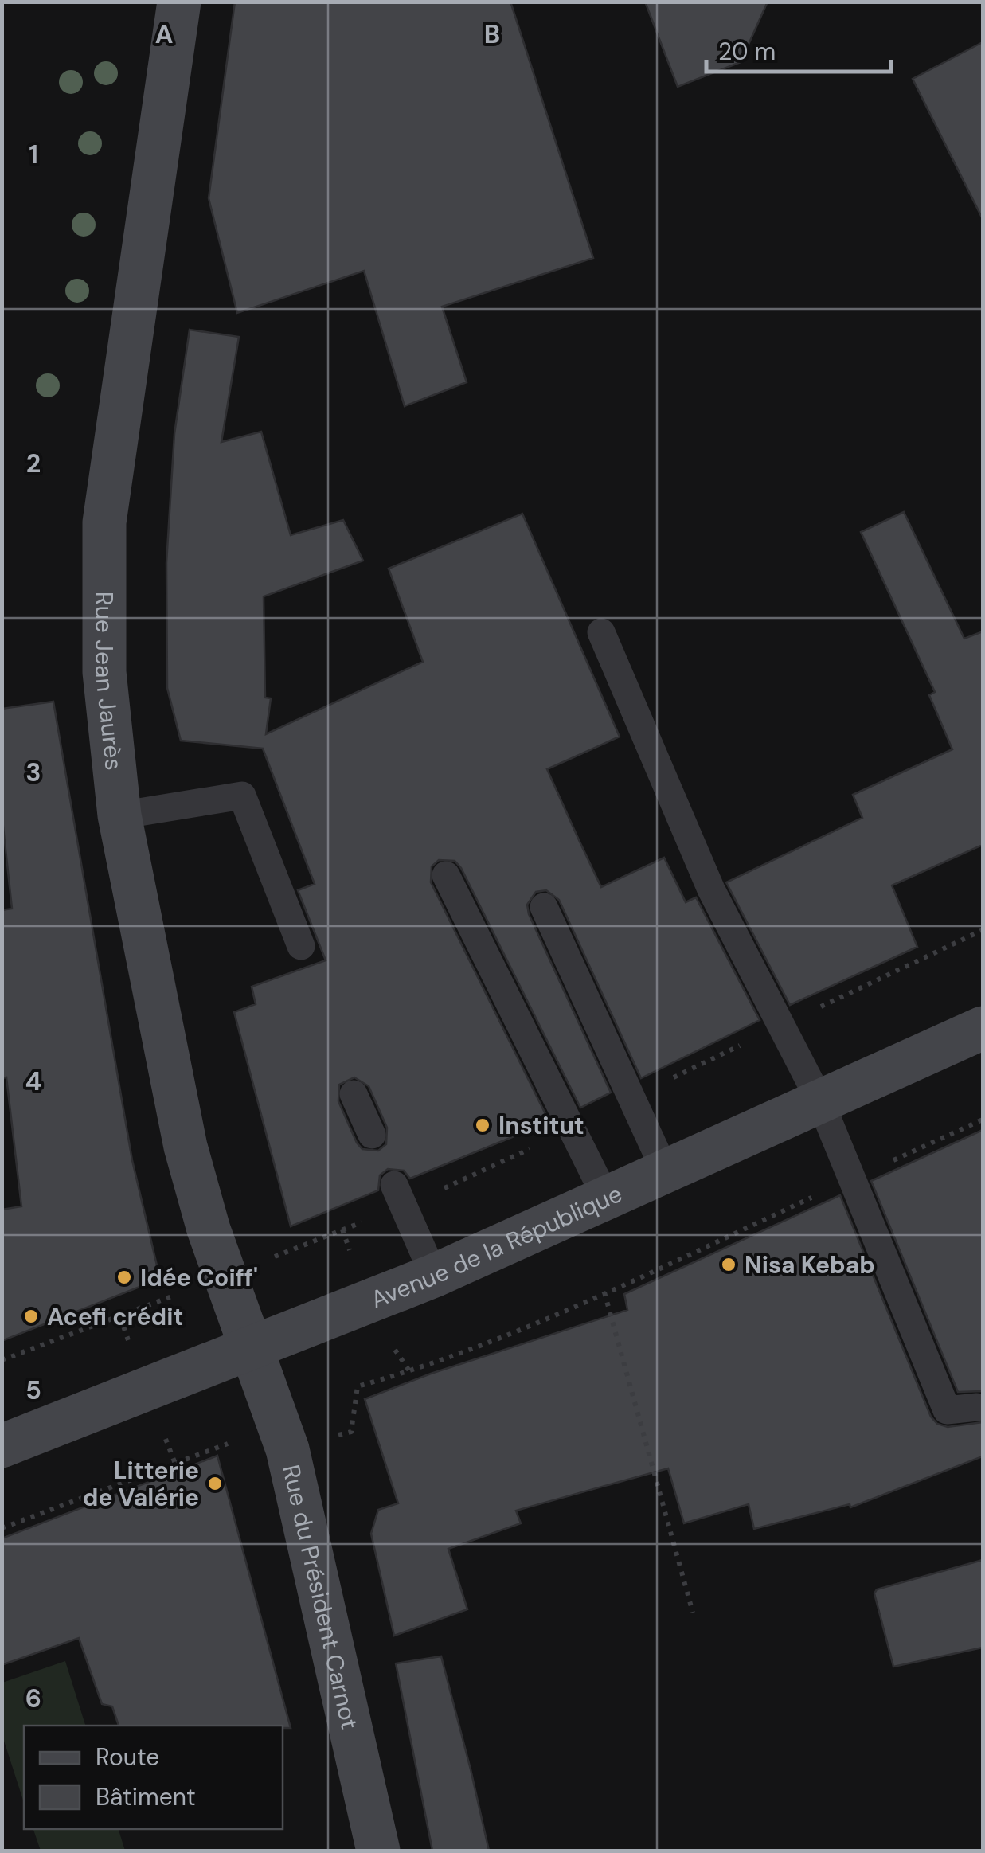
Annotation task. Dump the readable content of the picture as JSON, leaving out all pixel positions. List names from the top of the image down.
{
  "streets": {
    "main road": ["Rue Jean Jaurès", "Avenue de la République", "Rue du Président Carnot"]
  },
  "crossings": [
    ["Rue Jean Jaurès", "Avenue de la République"],
    ["Rue Jean Jaurès", "Rue du Président Carnot"],
    ["Avenue de la République", "Rue du Président Carnot"]
  ],
  "places": [
    "Institut",
    "Nisa Kebab",
    "Idée Coiff'",
    "Acefi crédit",
    "Litterie de Valérie"
  ],
  "legend": ["Route", "Bâtiment"],
  "scale_bar": "20 m",
  "grid": {
    "columns": ["A", "B"],
    "rows": [
      "1",
      "2",
      "3",
      "4",
      "5",
      "6"
    ]
  }
}
